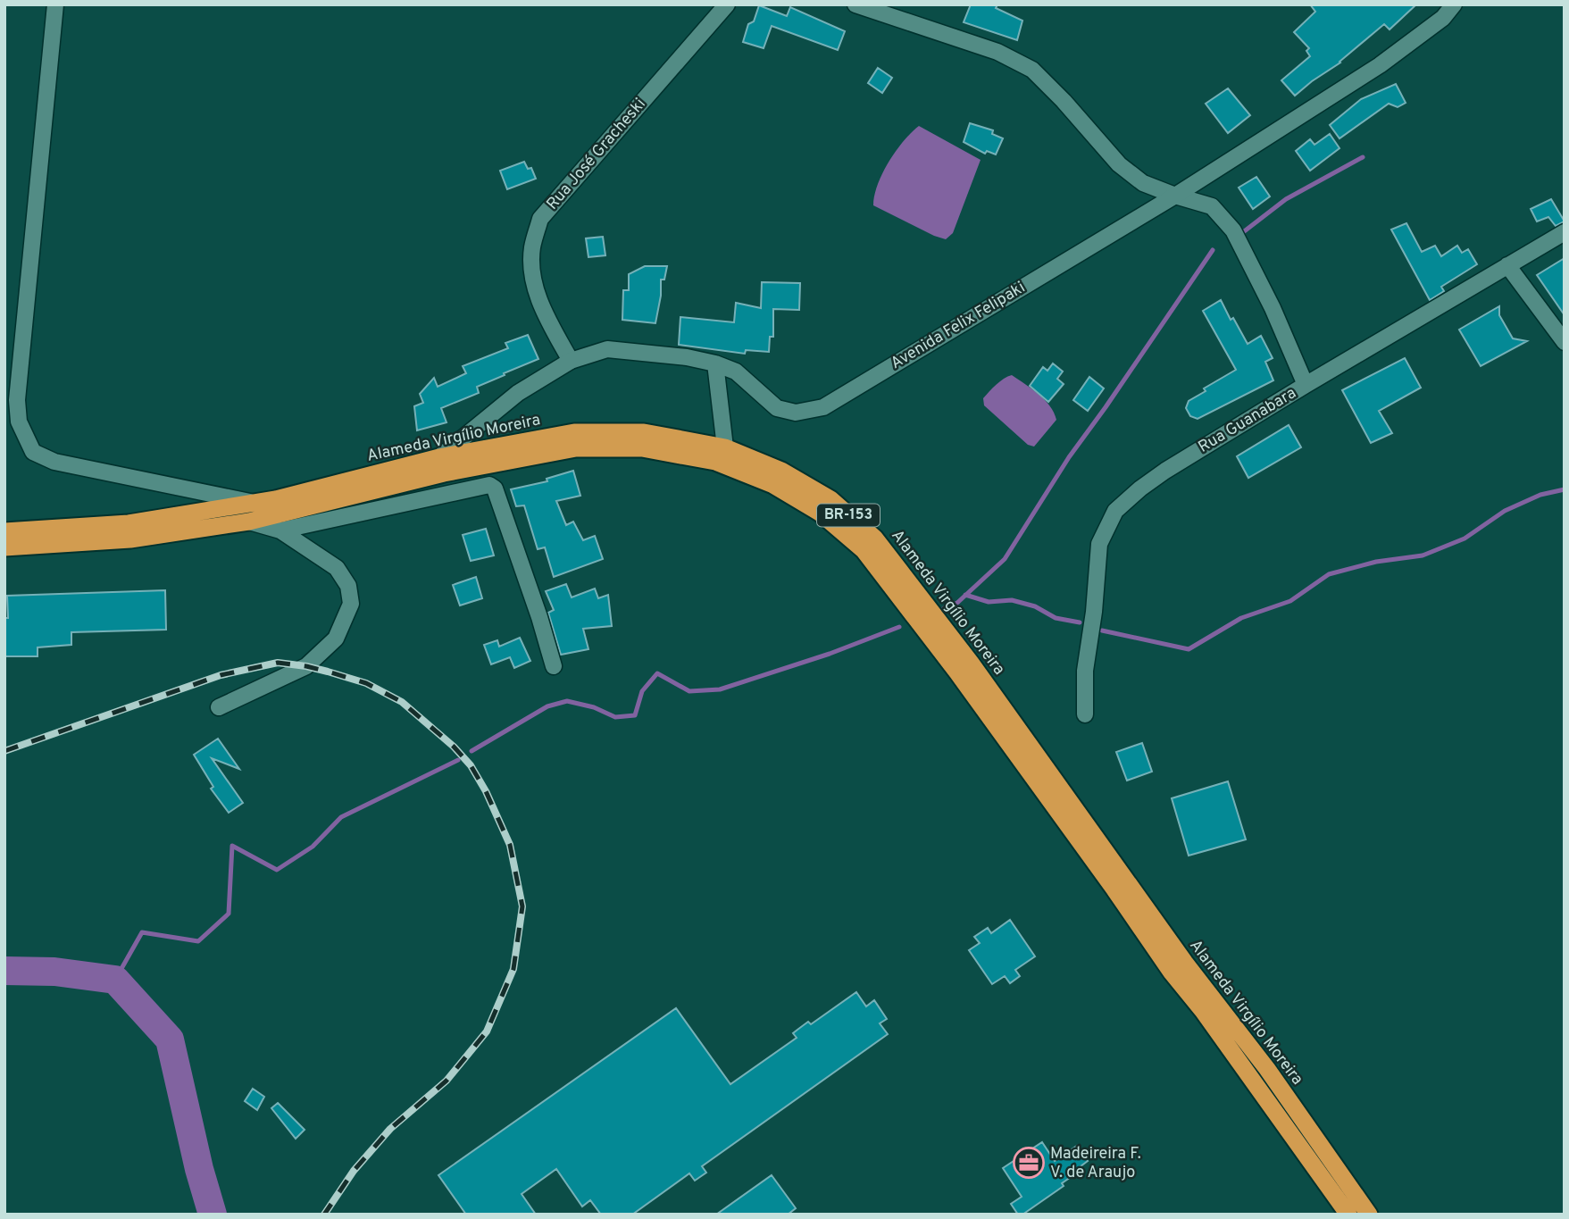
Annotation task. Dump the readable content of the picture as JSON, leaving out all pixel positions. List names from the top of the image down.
{
  "streets": {
    "highway": ["Alameda Virgílio Moreira", "BR-153"],
    "street": ["Rua José Gracheski", "Avenida Felix Felipaki", "Rua Guanabara"]
  },
  "crossings": [
    ["Rua José Gracheski", "Avenida Felix Felipaki"],
    ["Avenida Felix Felipaki", "Alameda Virgílio Moreira"]
  ],
  "places": {
    "office": ["Madeireira F. V. de Araujo"]
  }
}
